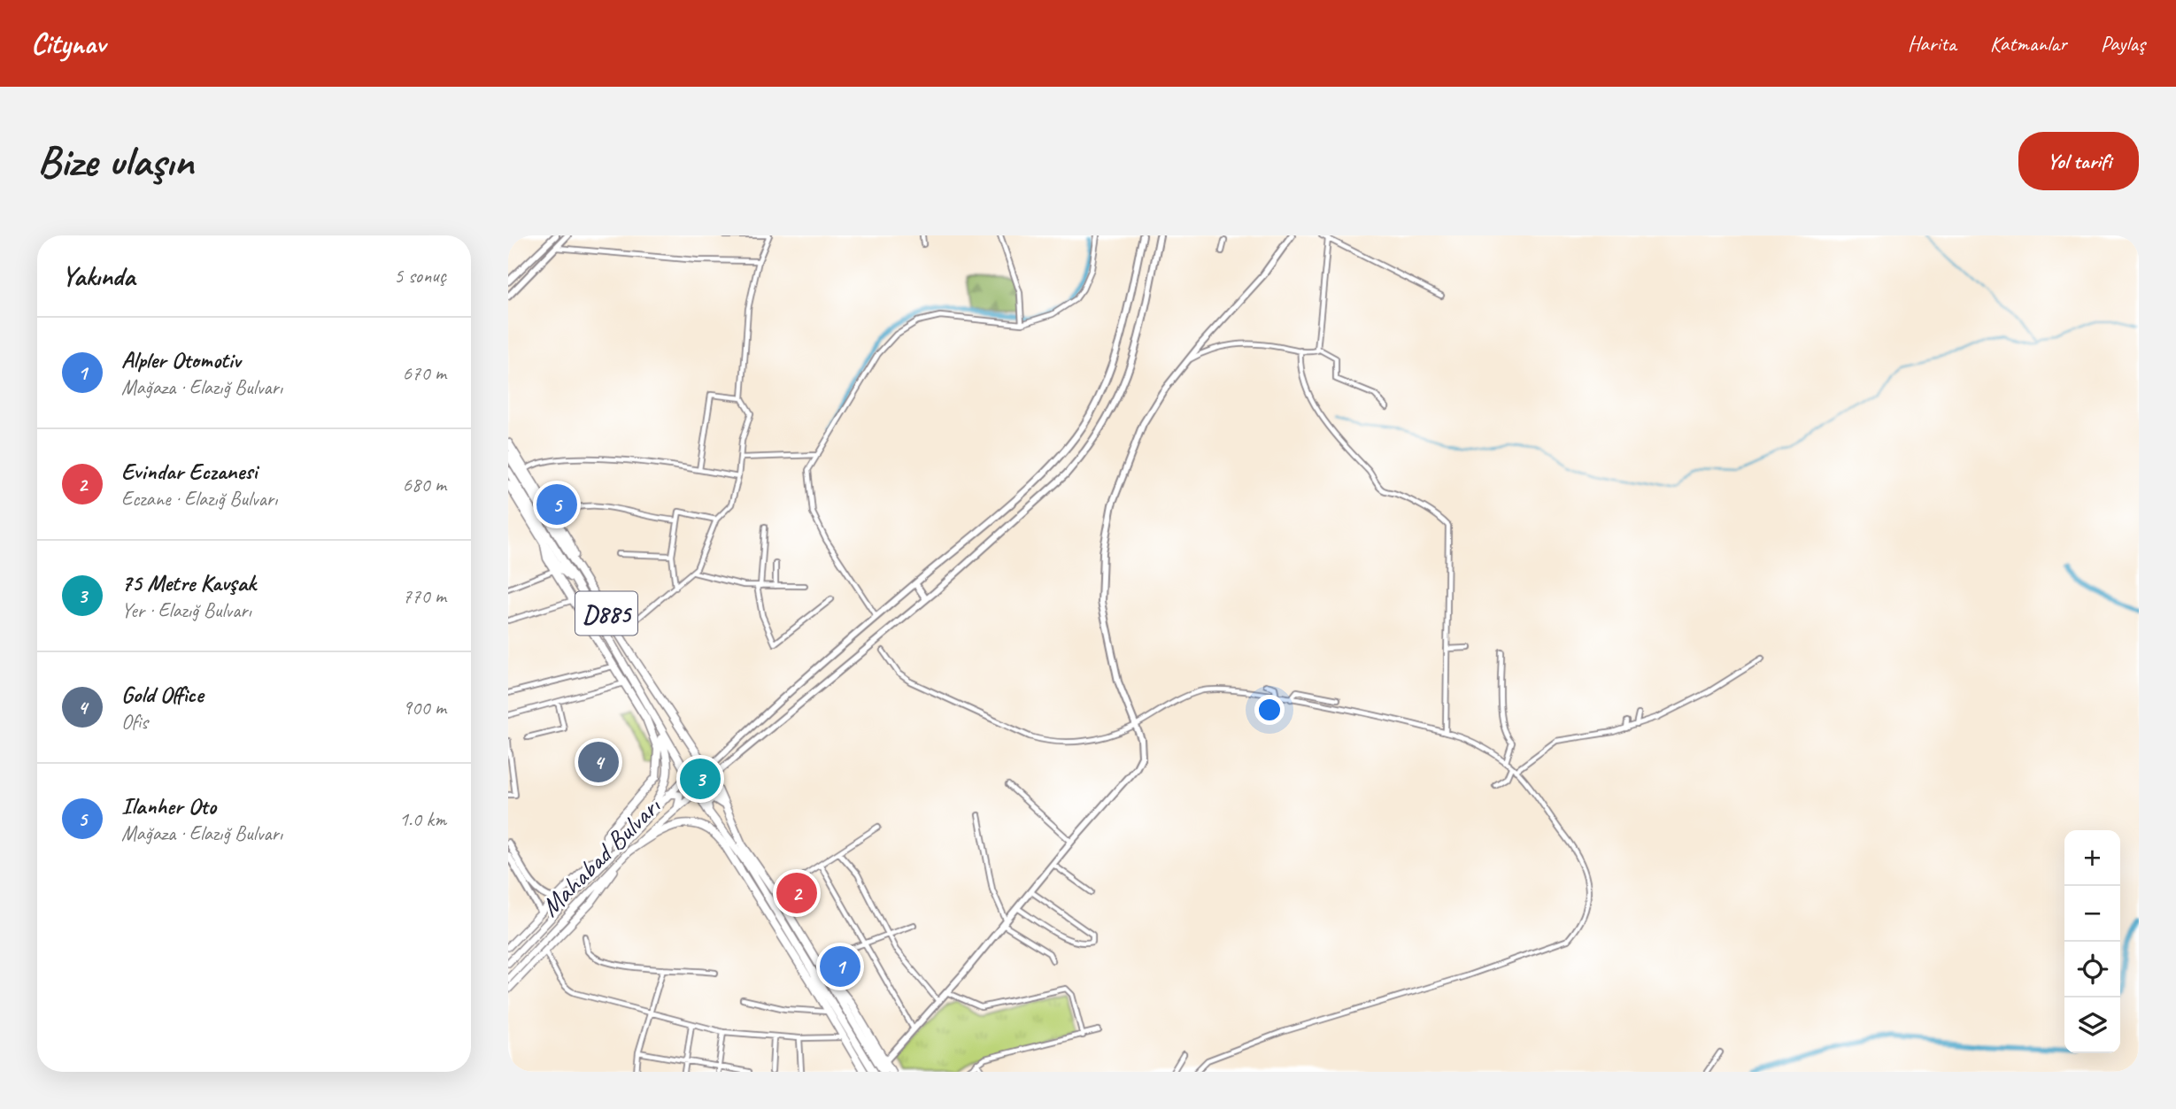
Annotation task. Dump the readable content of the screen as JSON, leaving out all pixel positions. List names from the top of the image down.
{
  "streets": {
    "highway": ["D885"],
    "main road": ["Mahabad Bulvarı"]
  },
  "crossings": [
    ["D885", "Mahabad Bulvarı"]
  ],
  "page": {
    "header": "Citynav",
    "nav": ["Harita", "Katmanlar", "Paylaş"],
    "buttons": "Yol tarifi",
    "title": "Bize ulaşın",
    "heading": ["Yakında", "5 sonuç"],
    "list": [
      {
        "mark": "1",
        "name": "Alpler Otomotiv",
        "note": "Mağaza · Elazığ Bulvarı",
        "value": "670 m"
      },
      {
        "mark": "2",
        "name": "Evindar Eczanesi",
        "note": "Eczane · Elazığ Bulvarı",
        "value": "680 m"
      },
      {
        "mark": "3",
        "name": "75 Metre Kavşak",
        "note": "Yer · Elazığ Bulvarı",
        "value": "770 m"
      },
      {
        "mark": "4",
        "name": "Gold Office",
        "note": "Ofis",
        "value": "900 m"
      },
      {
        "mark": "5",
        "name": "Ilanher Oto",
        "note": "Mağaza · Elazığ Bulvarı",
        "value": "1.0 km"
      }
    ],
    "pins": [
      "5",
      "4",
      "3",
      "2",
      "1"
    ],
    "map_buttons": ["+", "−"]
  }
}
